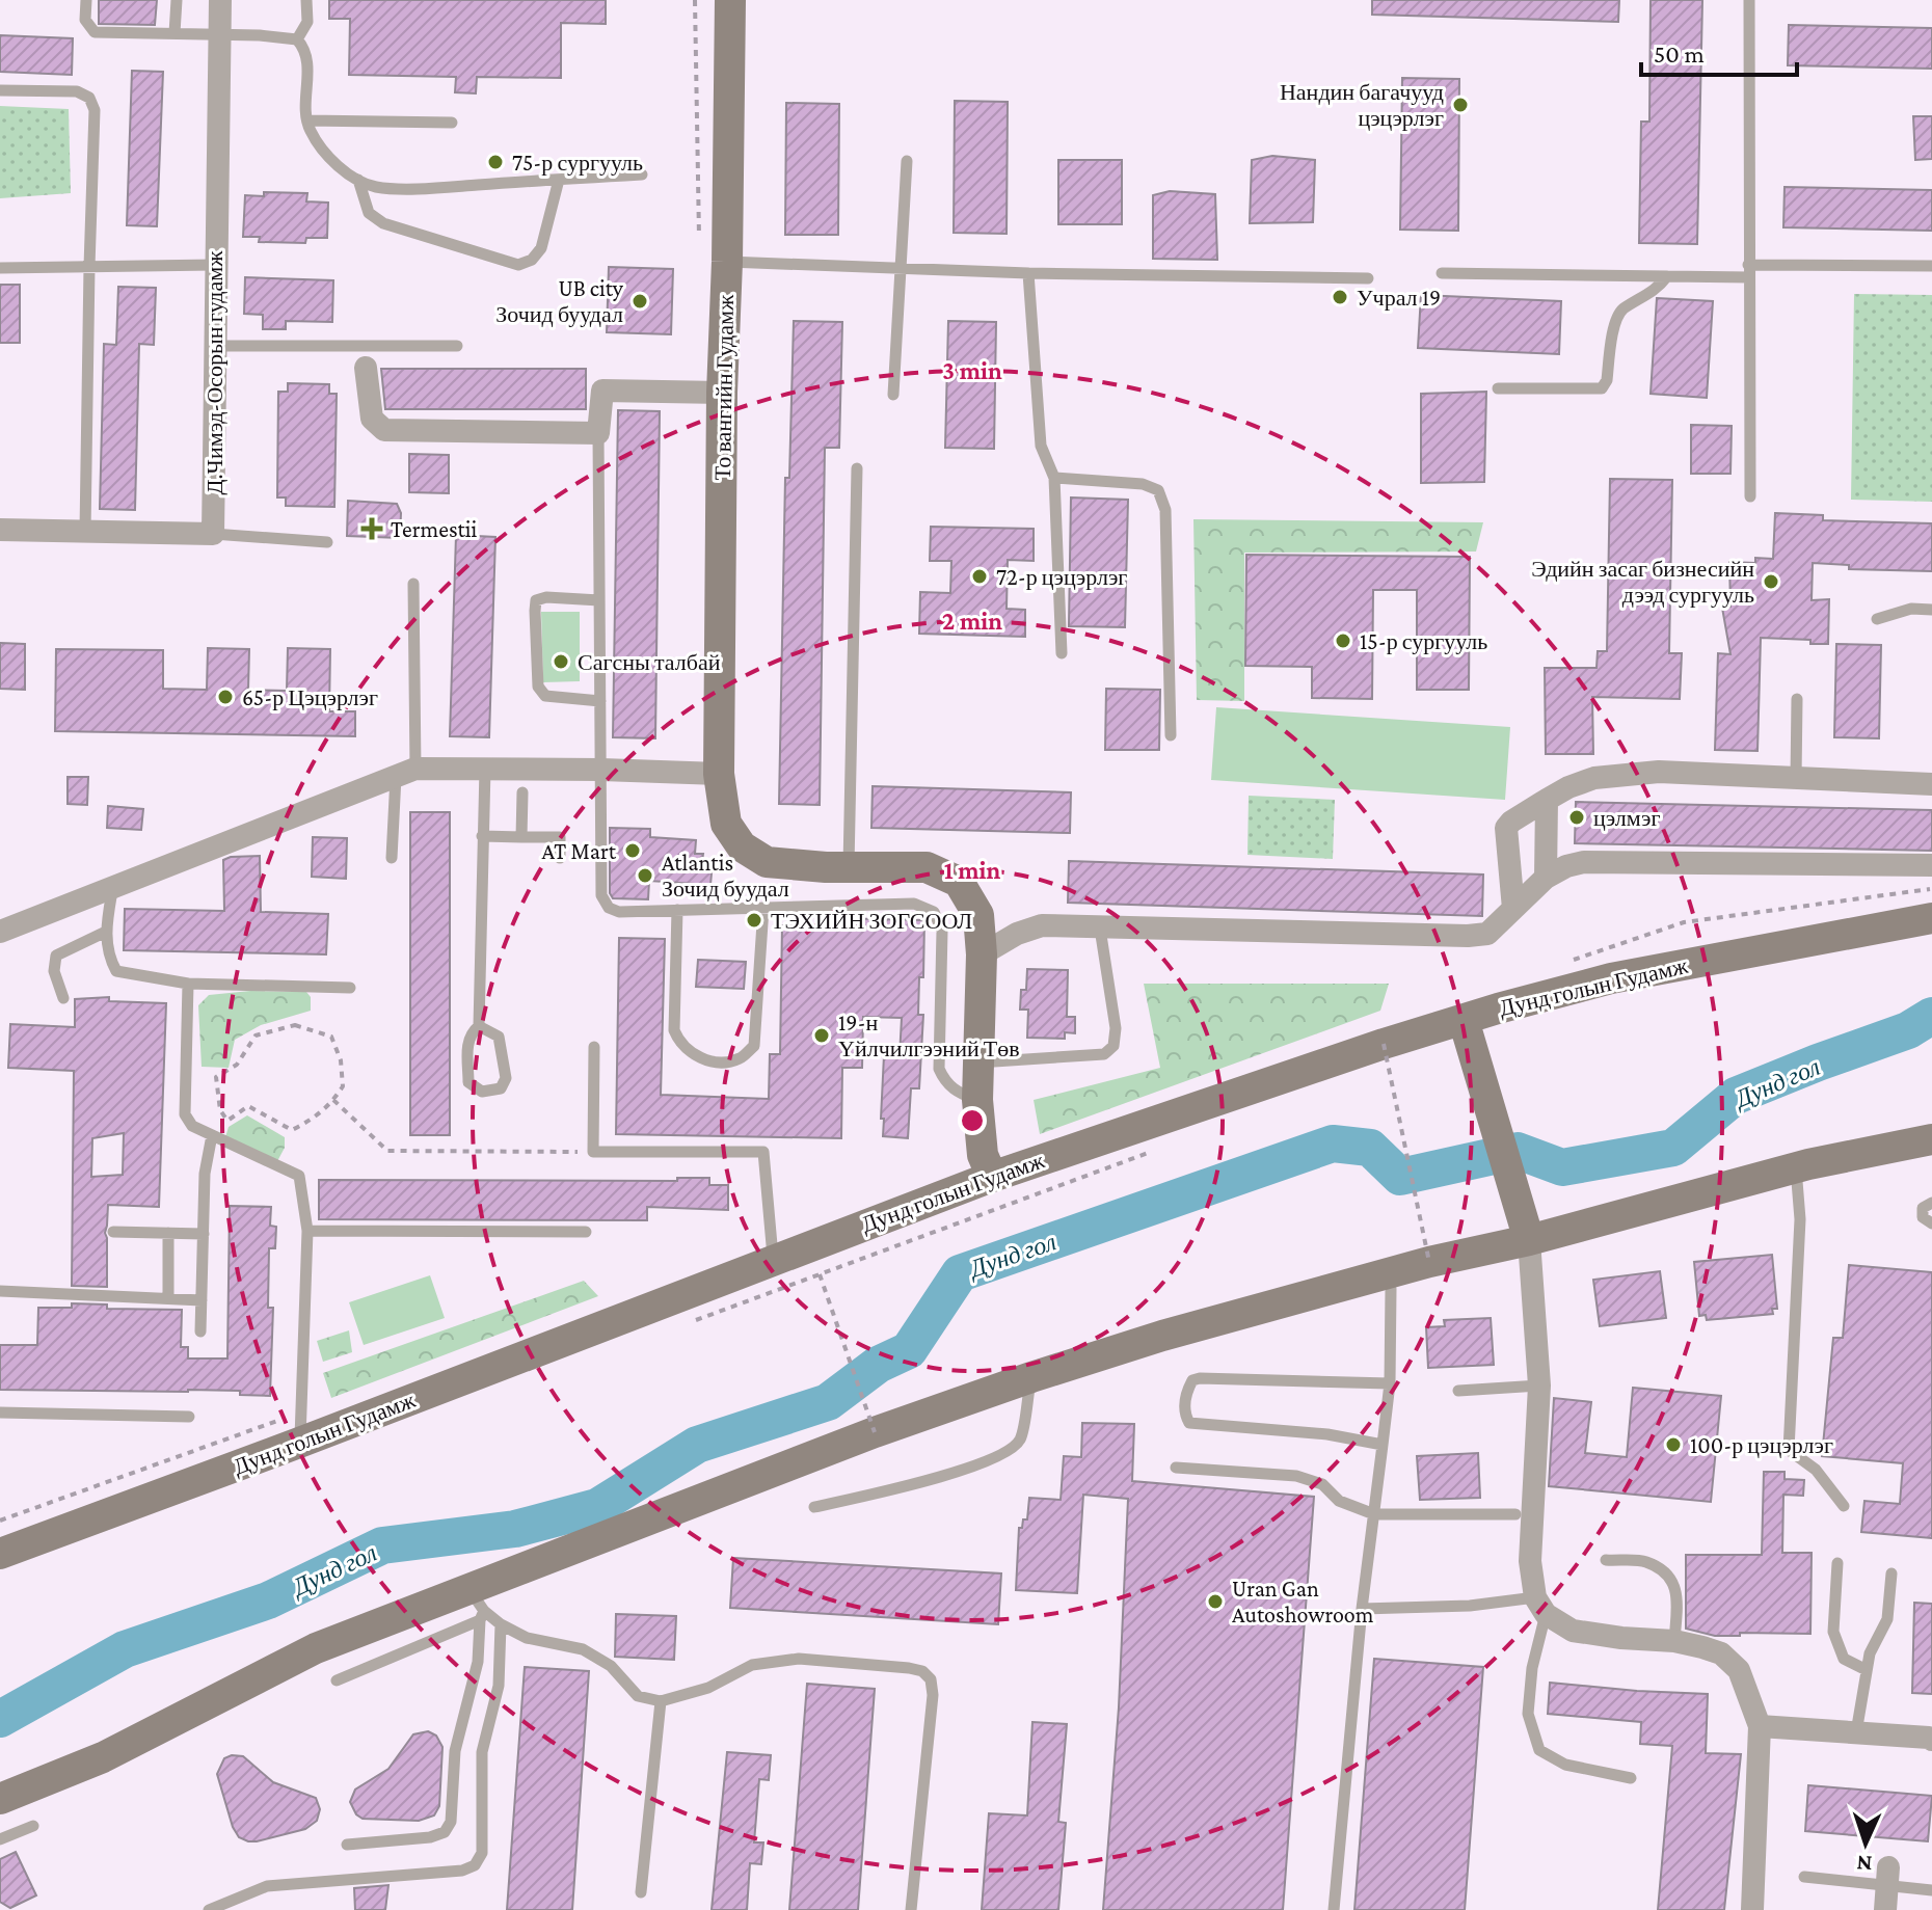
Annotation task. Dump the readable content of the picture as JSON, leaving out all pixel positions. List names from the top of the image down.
{
  "streets": {
    "street": ["Д.Чимэд-Осорын гудамж", "То вангийн Гудамж", "Дунд голын Гудамж"]
  },
  "crossings": [
    ["То вангийн Гудамж", "Дунд голын Гудамж"]
  ],
  "water": ["Дунд гол"],
  "places": {
    "other": [
      "Нандин багачууд цэцэрлэг",
      "75-р сургууль",
      "Учрал 19",
      "UB city Зочид буудал",
      "72-р цэцэрлэг",
      "Эдийн засаг бизнесийн дээд сургууль",
      "15-р сургууль",
      "Сагсны талбай",
      "65-р Цэцэрлэг",
      "цэлмэг",
      "AT Mart",
      "Atlantis Зочид буудал",
      "ТЭХИЙН ЗОГСООЛ",
      "19-н Үйлчилгээний Төв",
      "100-р цэцэрлэг",
      "Uran Gan Autoshowroom"
    ],
    "health": ["Termestii"]
  },
  "scale_bar": "50 m",
  "north": "bottom",
  "rings": ["3 min", "2 min", "1 min"]
}
